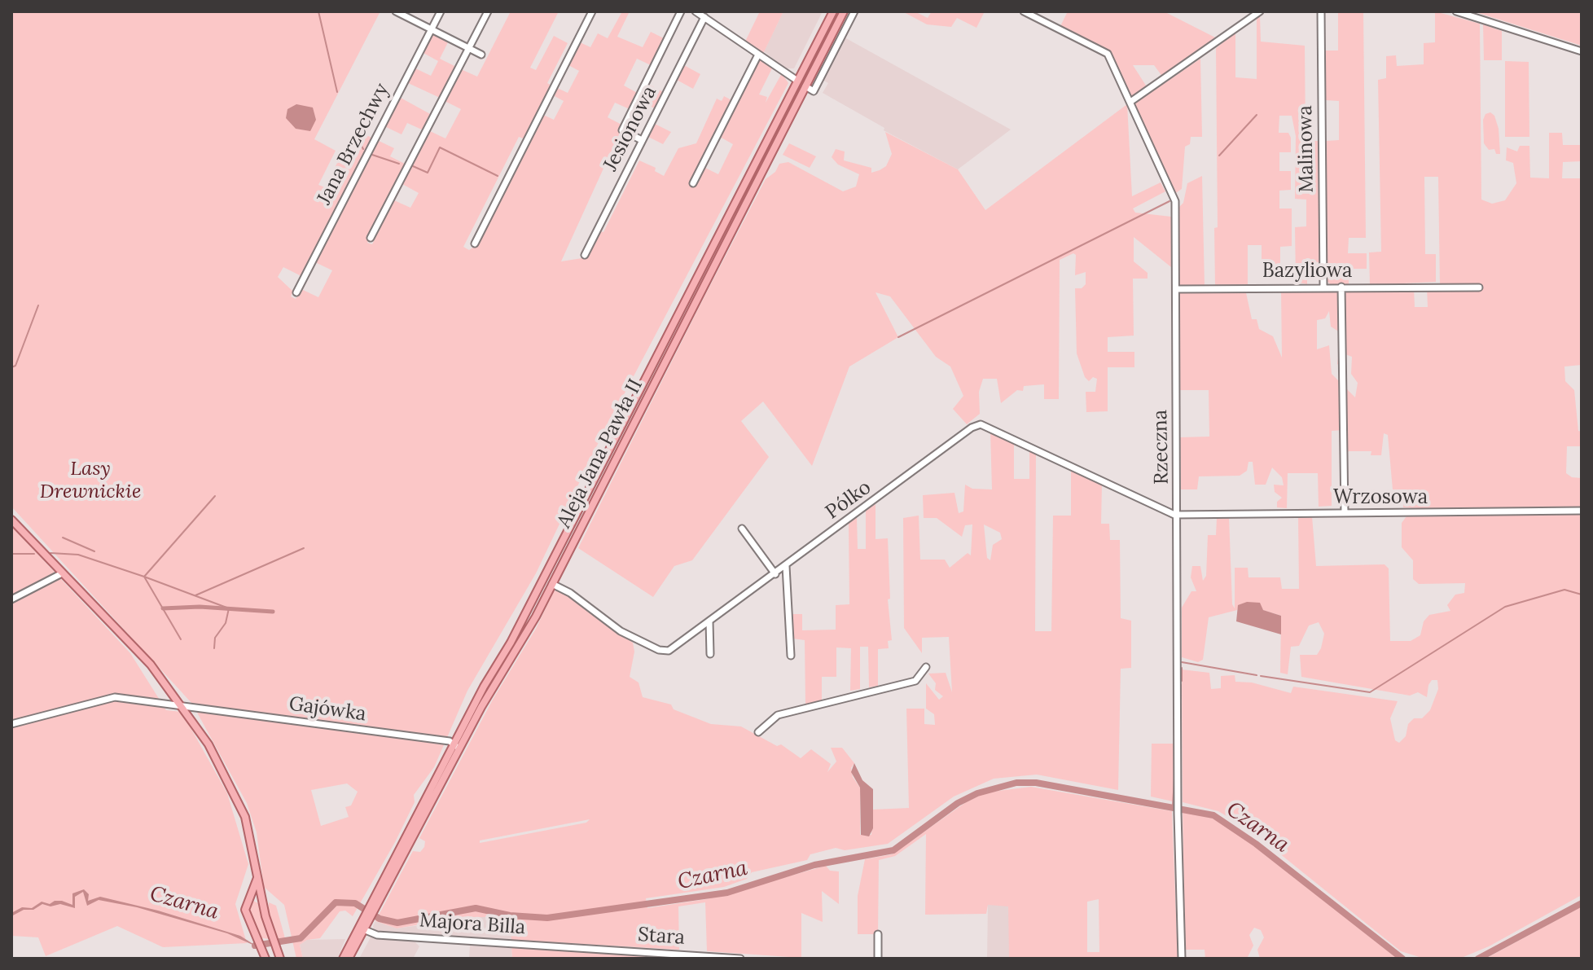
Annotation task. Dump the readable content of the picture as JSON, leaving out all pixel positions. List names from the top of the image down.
{
  "streets": {
    "main road": ["Aleja Jana Pawła II"],
    "street": [
      "Jesionowa",
      "Jana Brzechwy",
      "Malinowa",
      "Bazyliowa",
      "Rzeczna",
      "Wrzosowa",
      "Pólko",
      "Gajówka",
      "Majora Billa",
      "Stara"
    ]
  },
  "crossings": [
    ["Malinowa", "Bazyliowa"],
    ["Bazyliowa", "Rzeczna"],
    ["Rzeczna", "Wrzosowa"],
    ["Rzeczna", "Pólko"],
    ["Aleja Jana Pawła II", "Pólko"],
    ["Aleja Jana Pawła II", "Gajówka"],
    ["Wrzosowa", "Pólko"],
    ["Majora Billa", "Stara"]
  ],
  "water": ["Czarna"],
  "parks": ["Lasy Drewnickie"]
}
